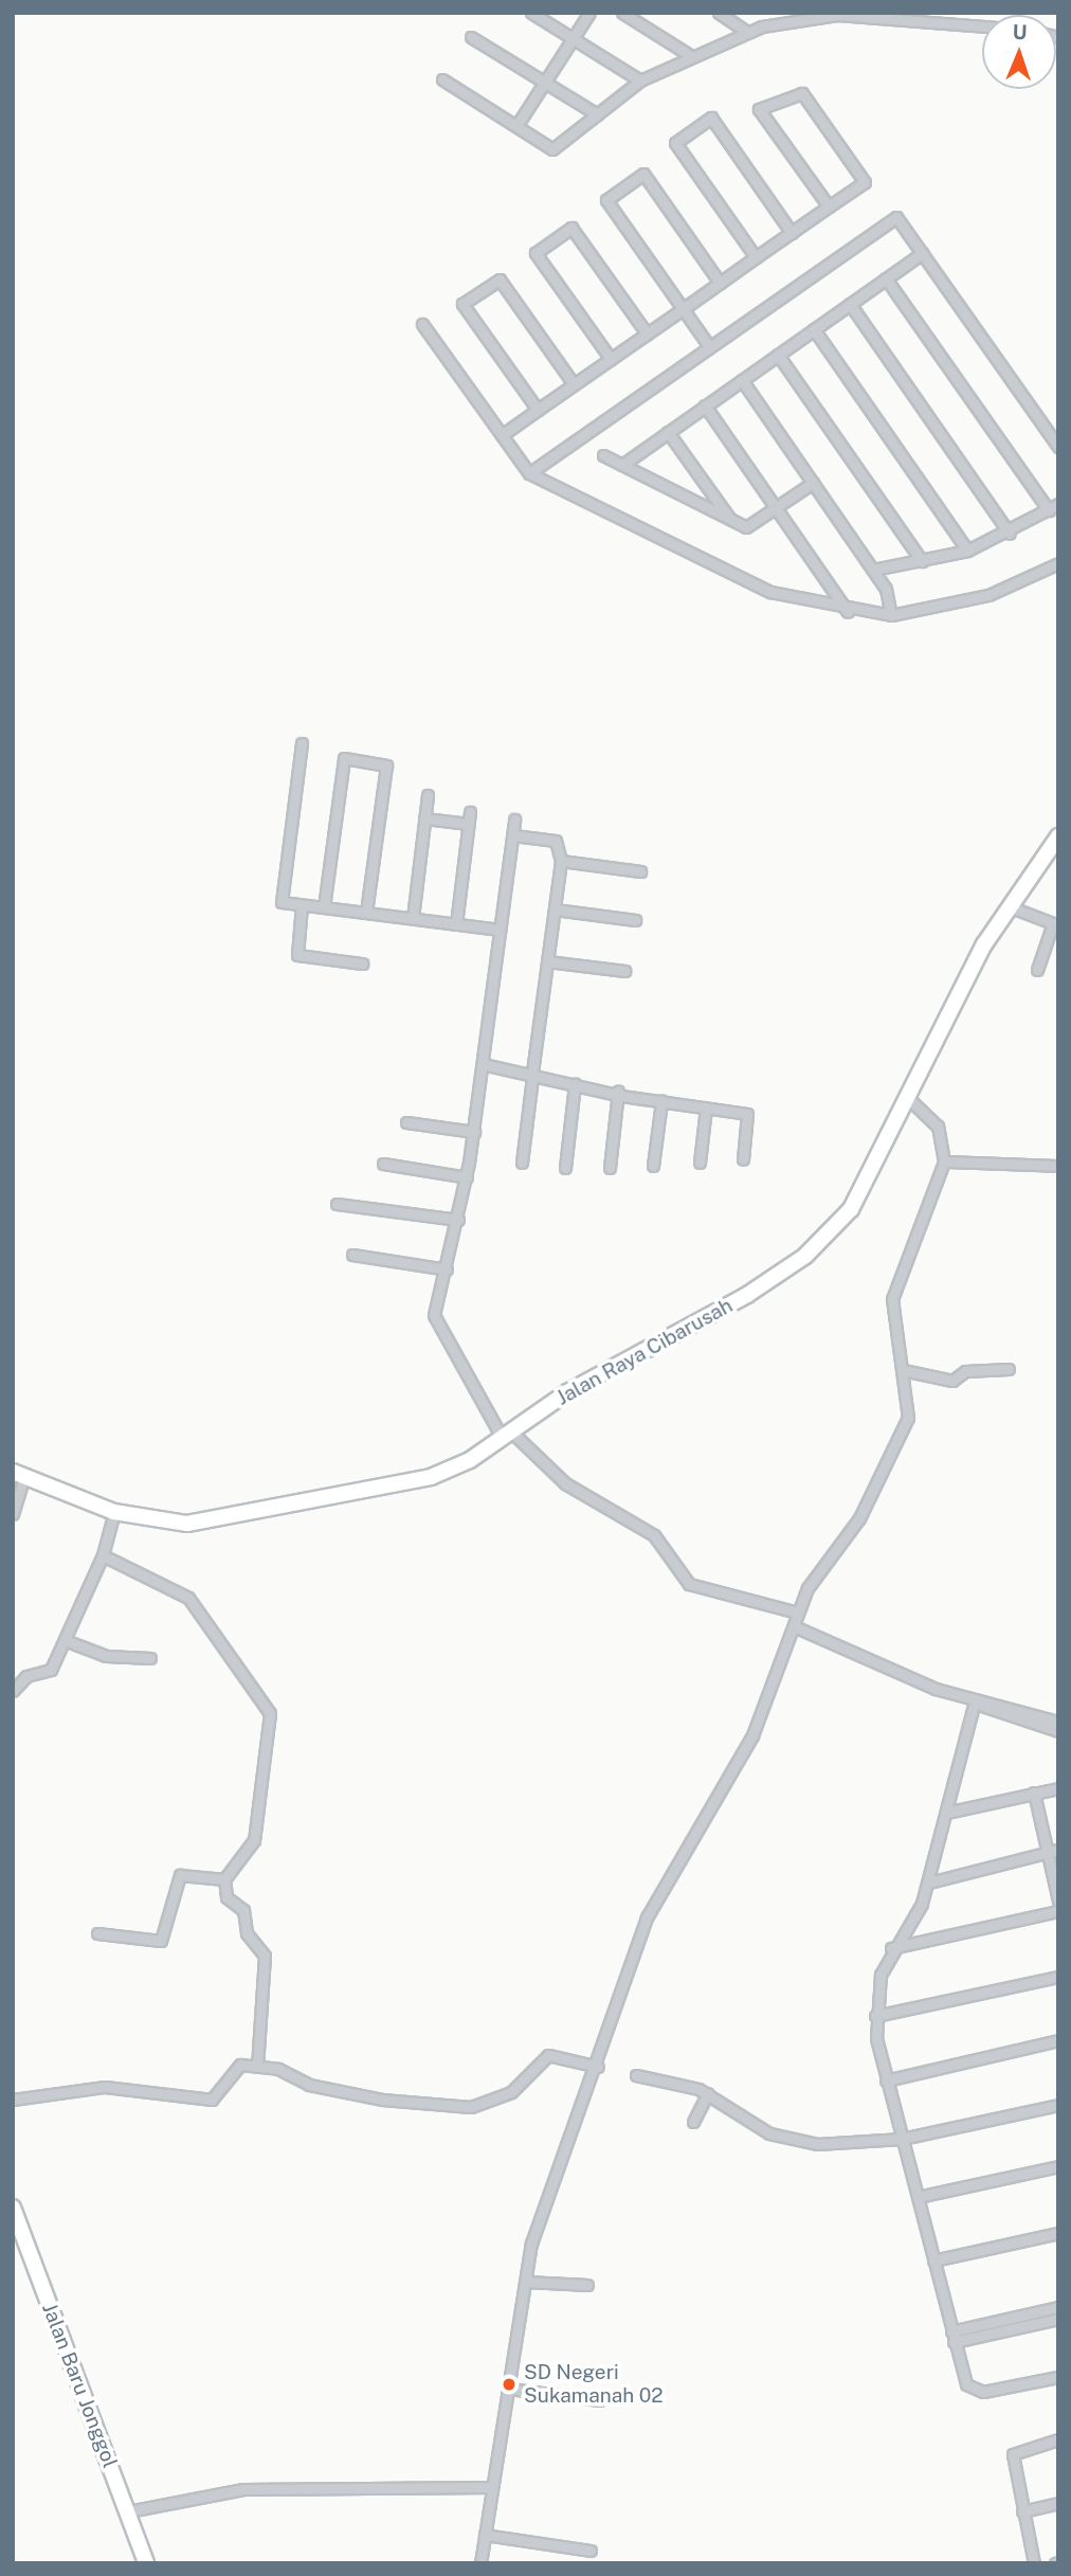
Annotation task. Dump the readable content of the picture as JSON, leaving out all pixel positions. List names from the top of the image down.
{
  "streets": {
    "main road": ["Jalan Raya Cibarusah", "Jalan Baru Jonggol"]
  },
  "places": ["SD Negeri Sukamanah 02"],
  "north": "top"
}
